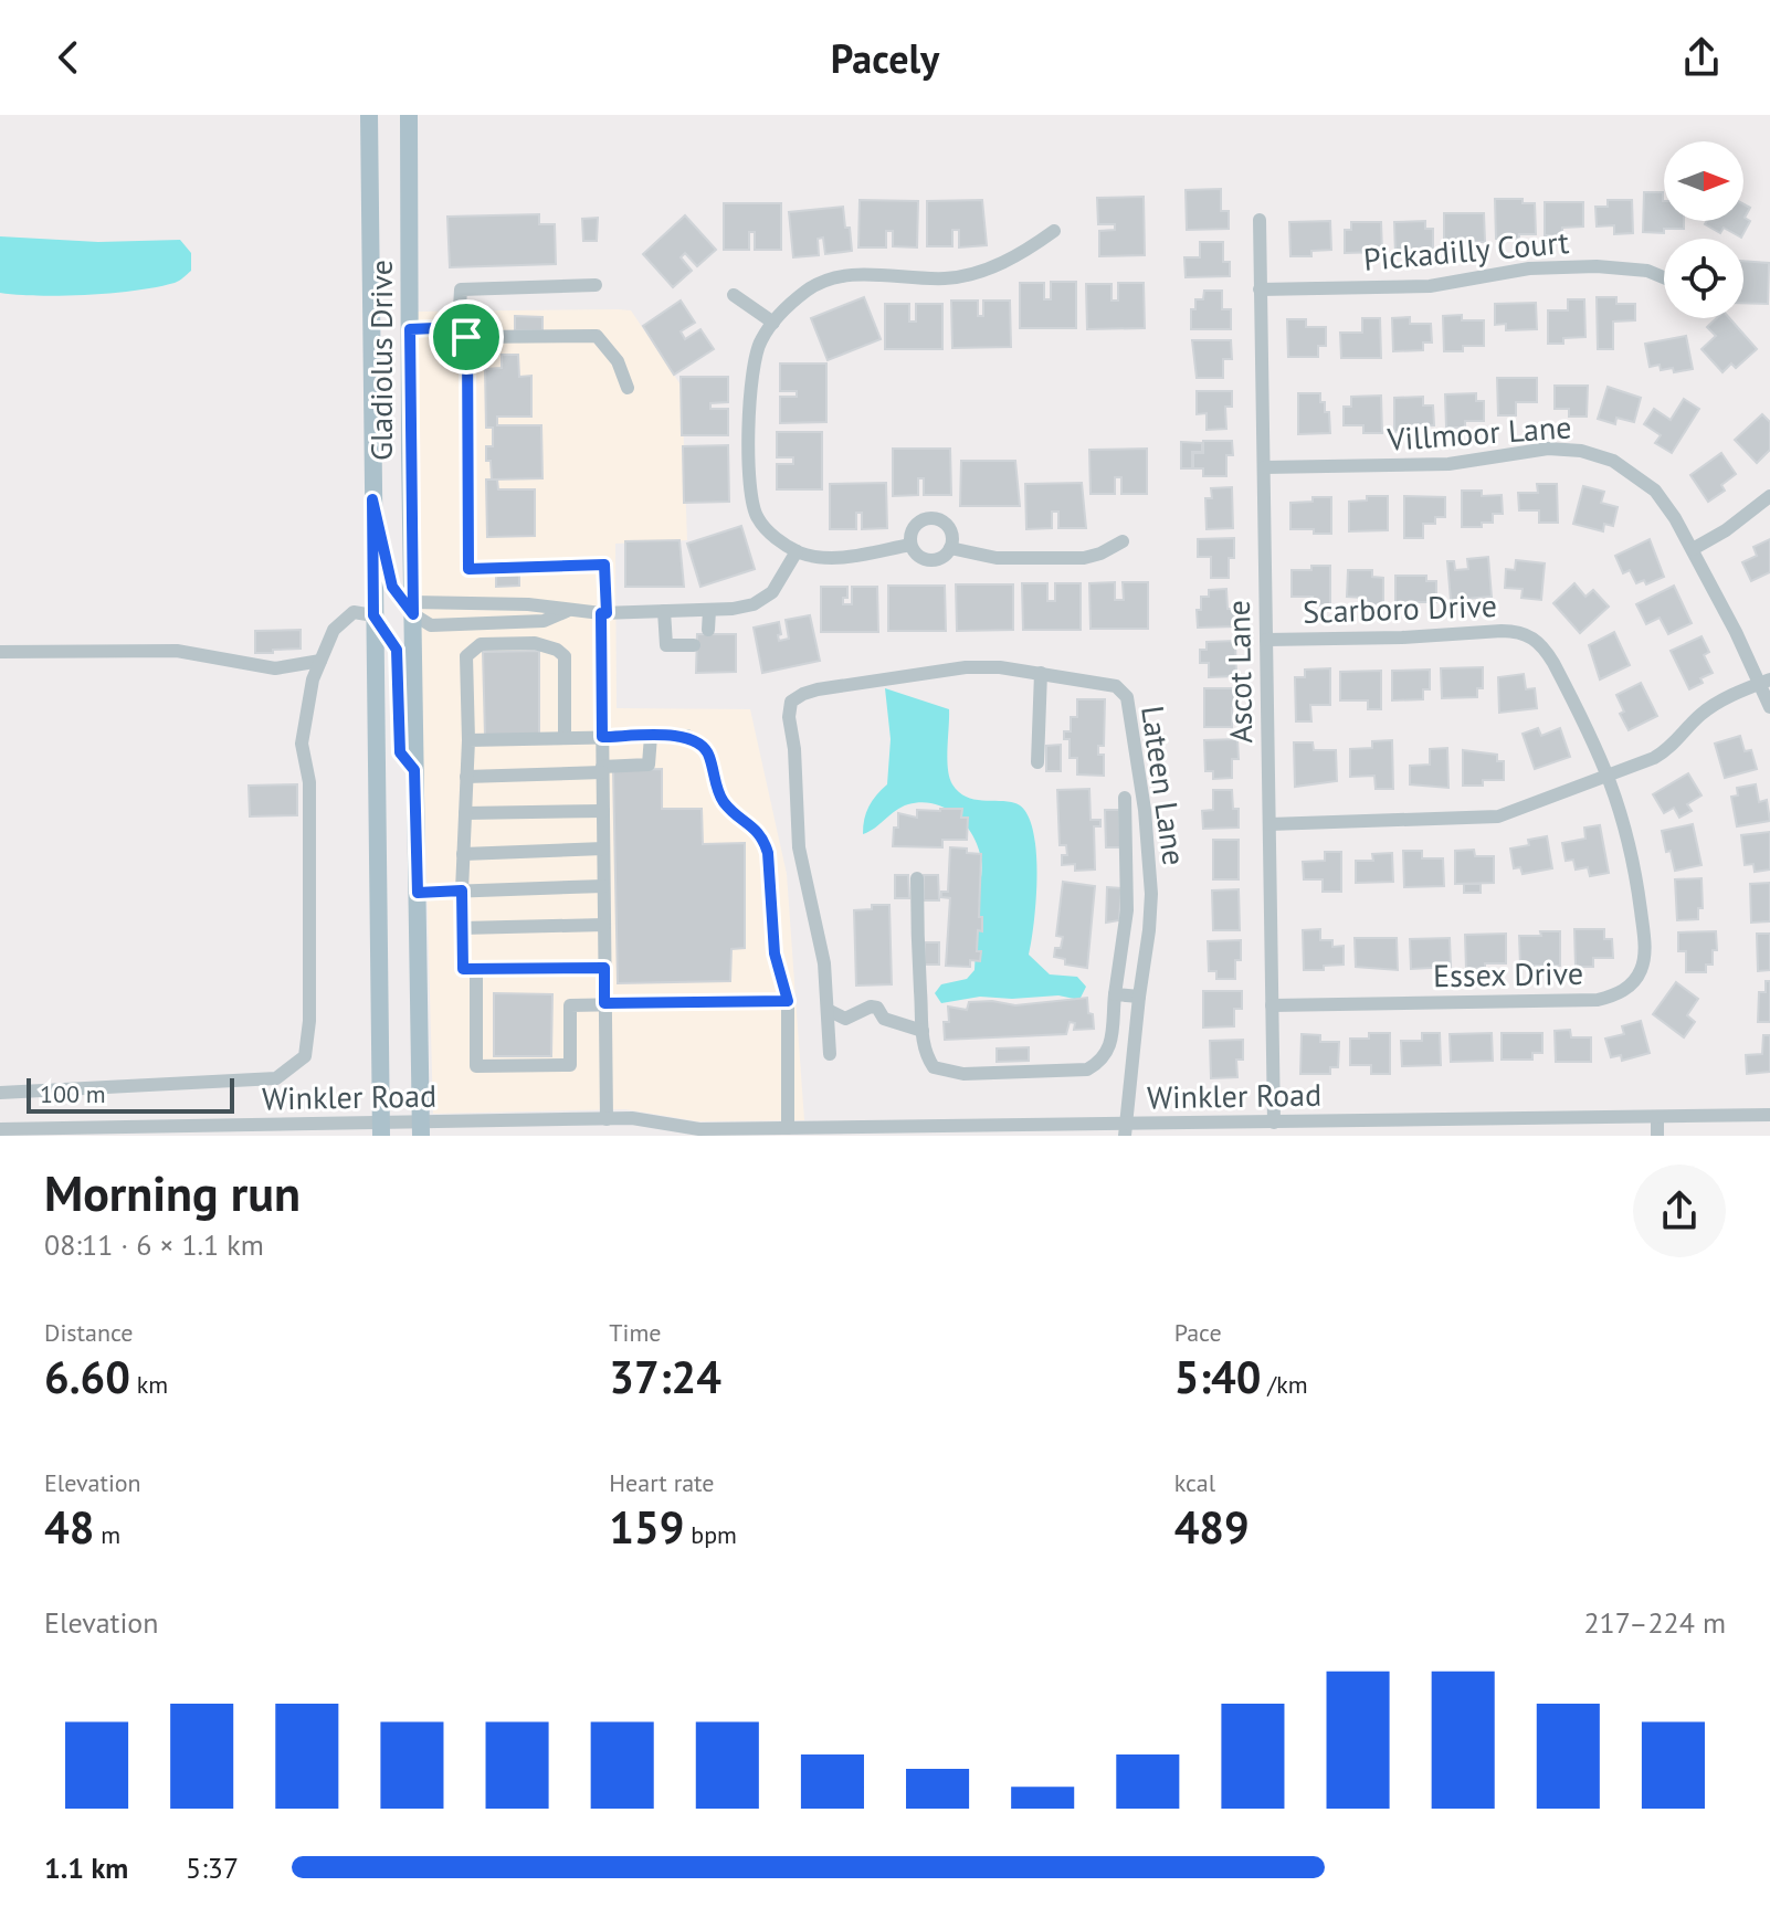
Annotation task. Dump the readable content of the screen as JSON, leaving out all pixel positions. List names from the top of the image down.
{
  "streets": {
    "main road": ["Gladiolus Drive"],
    "street": [
      "Pickadilly Court",
      "Villmoor Lane",
      "Scarboro Drive",
      "Ascot Lane",
      "Lateen Lane",
      "Essex Drive",
      "Winkler Road"
    ]
  },
  "crossings": [
    ["Pickadilly Court", "Ascot Lane"],
    ["Gladiolus Drive", "Winkler Road"],
    ["Villmoor Lane", "Ascot Lane"],
    ["Scarboro Drive", "Ascot Lane"],
    ["Scarboro Drive", "Essex Drive"],
    ["Ascot Lane", "Essex Drive"],
    ["Ascot Lane", "Winkler Road"],
    ["Lateen Lane", "Winkler Road"]
  ],
  "scale_bar": "100 m",
  "north": "right",
  "page": {
    "header": "Pacely",
    "scale": "100 m",
    "heading": ["Morning run", "08:11 · 6 × 1.1 km"],
    "stats": [
      ["Distance", "6.60 km"],
      ["Time", "37:24"],
      ["Pace", "5:40 /km"],
      ["Elevation", "48 m"],
      ["Heart rate", "159 bpm"],
      ["kcal", "489"]
    ],
    "chart": ["Elevation", "217–224 m"],
    "list": [
      {
        "name": "1.1 km",
        "note": "5:37"
      }
    ]
  }
}
